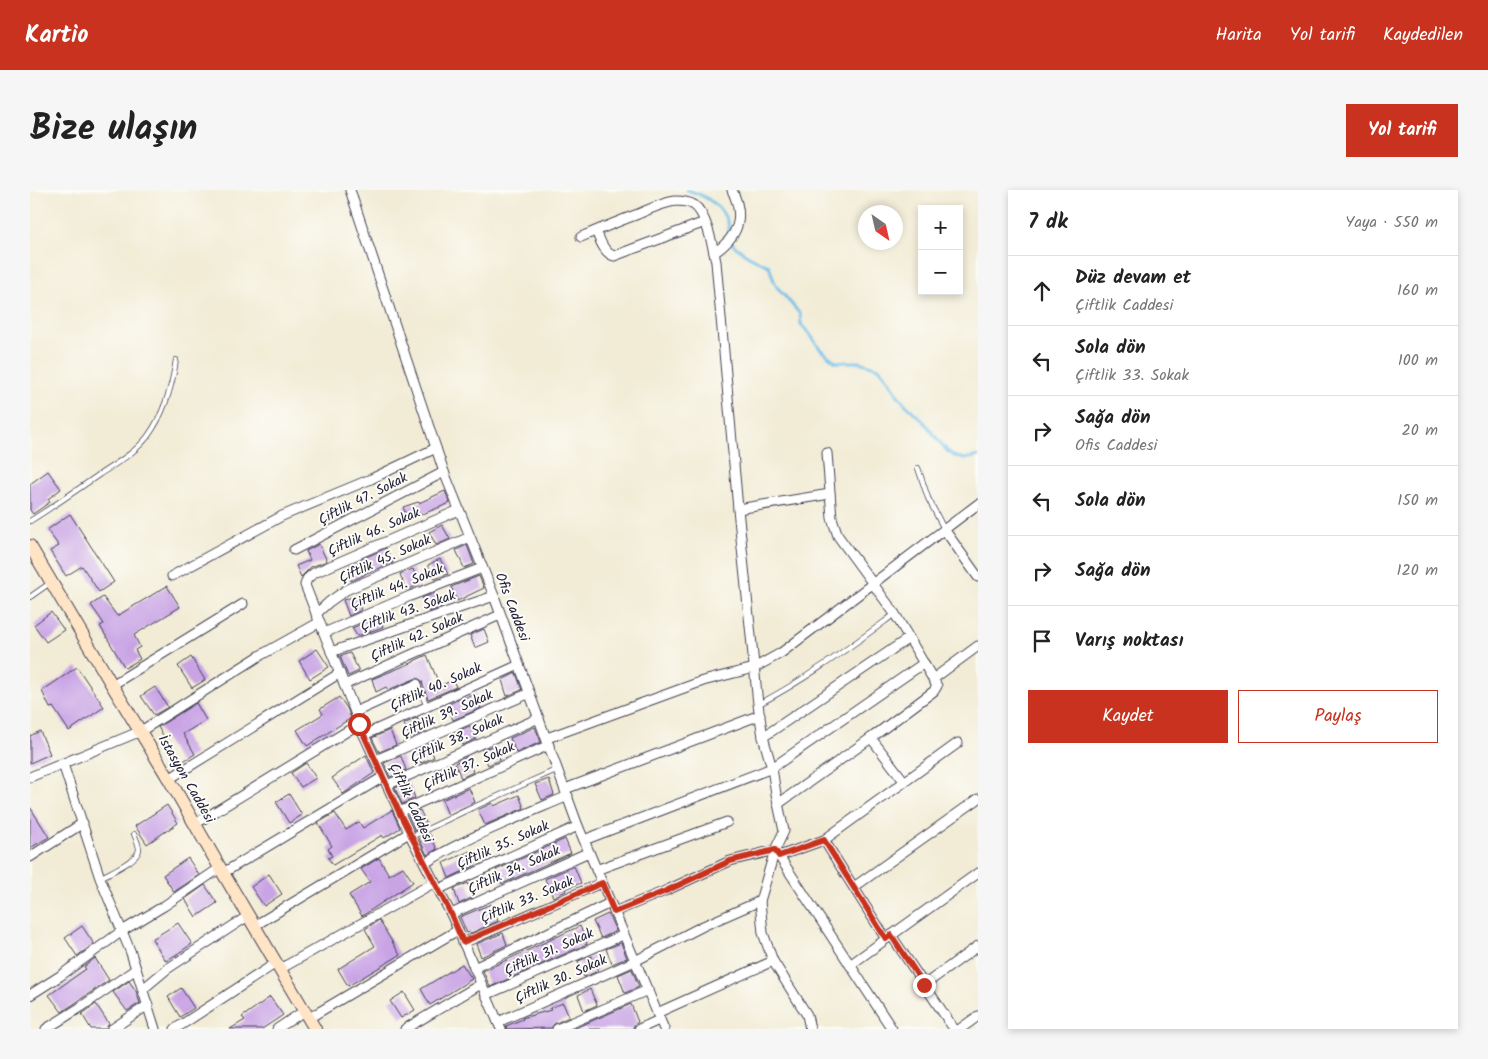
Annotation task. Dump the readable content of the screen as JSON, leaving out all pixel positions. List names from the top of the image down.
{
  "streets": {
    "main road": ["İstasyon Caddesi"],
    "street": [
      "Çiftlik 47. Sokak",
      "Çiftlik 46. Sokak",
      "Çiftlik 45. Sokak",
      "Çiftlik 44. Sokak",
      "Ofis Caddesi",
      "Çiftlik 43. Sokak",
      "Çiftlik 42. Sokak",
      "Çiftlik 40. Sokak",
      "Çiftlik 39. Sokak",
      "Çiftlik 38. Sokak",
      "Çiftlik 37. Sokak",
      "Çiftlik Caddesi",
      "Çiftlik 35. Sokak",
      "Çiftlik 34. Sokak",
      "Çiftlik 33. Sokak",
      "Çiftlik 31. Sokak",
      "Çiftlik 30. Sokak"
    ]
  },
  "crossings": [
    ["Çiftlik 47. Sokak", "Ofis Caddesi"],
    ["Çiftlik 46. Sokak", "Ofis Caddesi"],
    ["Çiftlik 46. Sokak", "Çiftlik Caddesi"],
    ["Çiftlik 45. Sokak", "Ofis Caddesi"],
    ["Çiftlik 45. Sokak", "İstasyon Caddesi"],
    ["Çiftlik 45. Sokak", "Çiftlik Caddesi"],
    ["Çiftlik 44. Sokak", "Ofis Caddesi"],
    ["Çiftlik 44. Sokak", "Çiftlik Caddesi"],
    ["Ofis Caddesi", "Çiftlik 43. Sokak"],
    ["Ofis Caddesi", "Çiftlik 42. Sokak"],
    ["Ofis Caddesi", "Çiftlik 40. Sokak"],
    ["Ofis Caddesi", "Çiftlik 39. Sokak"],
    ["Ofis Caddesi", "Çiftlik 38. Sokak"],
    ["Ofis Caddesi", "Çiftlik 37. Sokak"],
    ["Ofis Caddesi", "Çiftlik 35. Sokak"],
    ["Ofis Caddesi", "Çiftlik 34. Sokak"],
    ["Ofis Caddesi", "Çiftlik 33. Sokak"],
    ["Ofis Caddesi", "Çiftlik 31. Sokak"],
    ["Ofis Caddesi", "Çiftlik 30. Sokak"],
    ["Çiftlik 43. Sokak", "Çiftlik Caddesi"],
    ["Çiftlik 42. Sokak", "Çiftlik Caddesi"],
    ["Çiftlik 40. Sokak", "Çiftlik Caddesi"],
    ["Çiftlik 39. Sokak", "Çiftlik Caddesi"],
    ["Çiftlik 38. Sokak", "İstasyon Caddesi"],
    ["Çiftlik 38. Sokak", "Çiftlik Caddesi"],
    ["Çiftlik 37. Sokak", "Çiftlik Caddesi"],
    ["İstasyon Caddesi", "Çiftlik 35. Sokak"],
    ["Çiftlik Caddesi", "Çiftlik 35. Sokak"],
    ["Çiftlik Caddesi", "Çiftlik 34. Sokak"],
    ["Çiftlik Caddesi", "Çiftlik 33. Sokak"],
    ["Çiftlik Caddesi", "Çiftlik 31. Sokak"],
    ["Çiftlik Caddesi", "Çiftlik 30. Sokak"]
  ],
  "north": "bottom right",
  "page": {
    "header": "Kartio",
    "nav": ["Harita", "Yol tarifi", "Kaydedilen"],
    "title": "Bize ulaşın",
    "buttons": [
      "Yol tarifi",
      ["Kaydet", "Paylaş"]
    ],
    "heading": ["7 dk", "Yaya · 550 m"],
    "map_buttons": ["+", "−"],
    "list": [
      ["Düz devam et", "Çiftlik Caddesi", "160 m"],
      ["Sola dön", "Çiftlik 33. Sokak", "100 m"],
      ["Sağa dön", "Ofis Caddesi", "20 m"],
      ["Sola dön", "150 m"],
      ["Sağa dön", "120 m"],
      "Varış noktası"
    ]
  }
}
